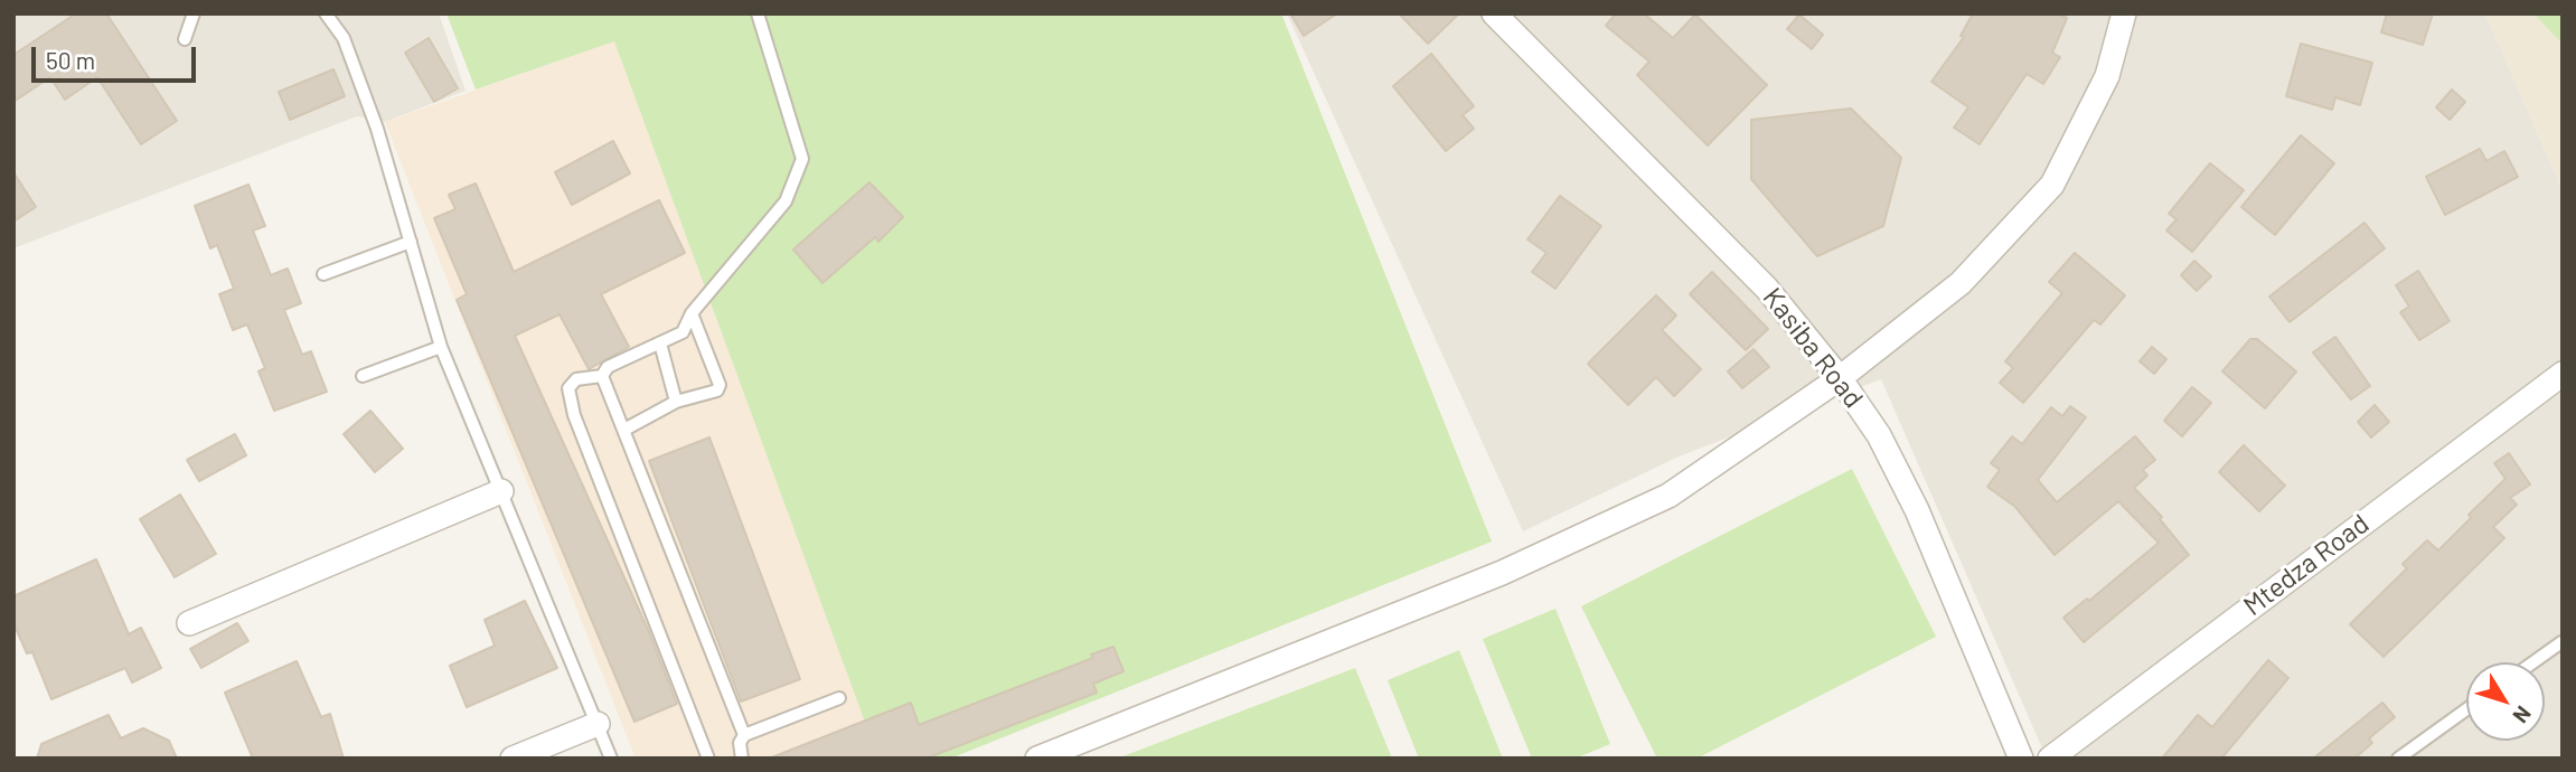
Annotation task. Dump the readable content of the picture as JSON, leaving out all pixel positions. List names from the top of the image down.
{
  "streets": {
    "street": ["Kasiba Road", "Mtedza Road"]
  },
  "scale_bar": "50 m",
  "north": "bottom right"
}
